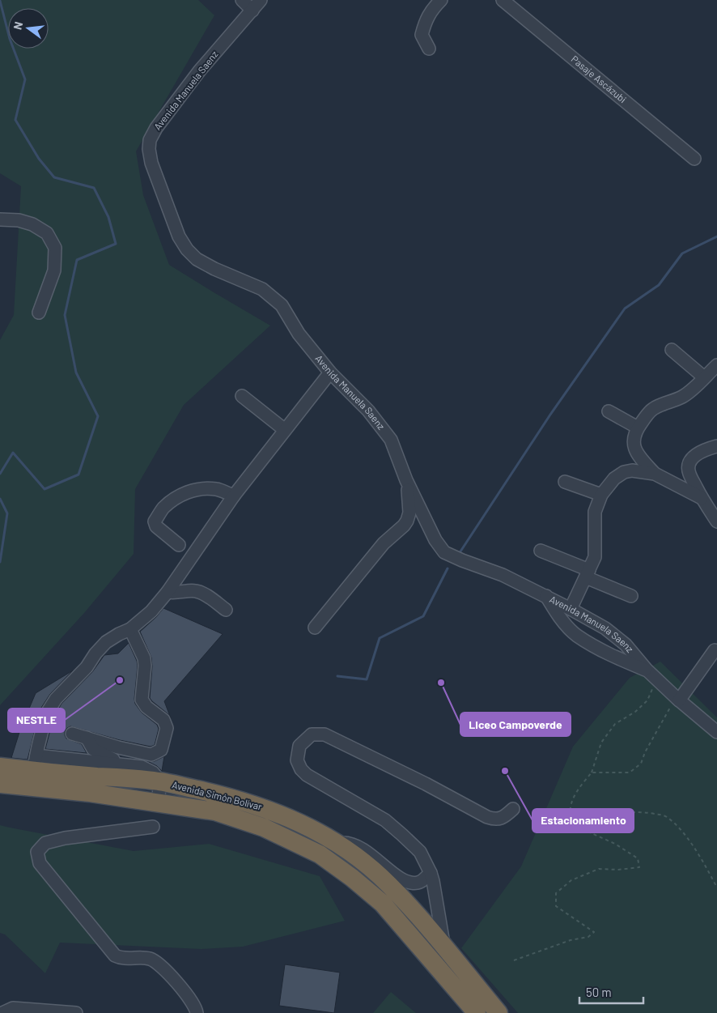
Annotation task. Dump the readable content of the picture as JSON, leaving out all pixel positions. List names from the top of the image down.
{
  "streets": {
    "highway": ["Avenida Simón Bolívar"],
    "street": ["Pasaje Ascázubi", "Avenida Manuela Saenz"]
  },
  "places": ["NESTLE", "Liceo Campoverde", "Estacionamiento"],
  "scale_bar": "50 m",
  "north": "left"
}
